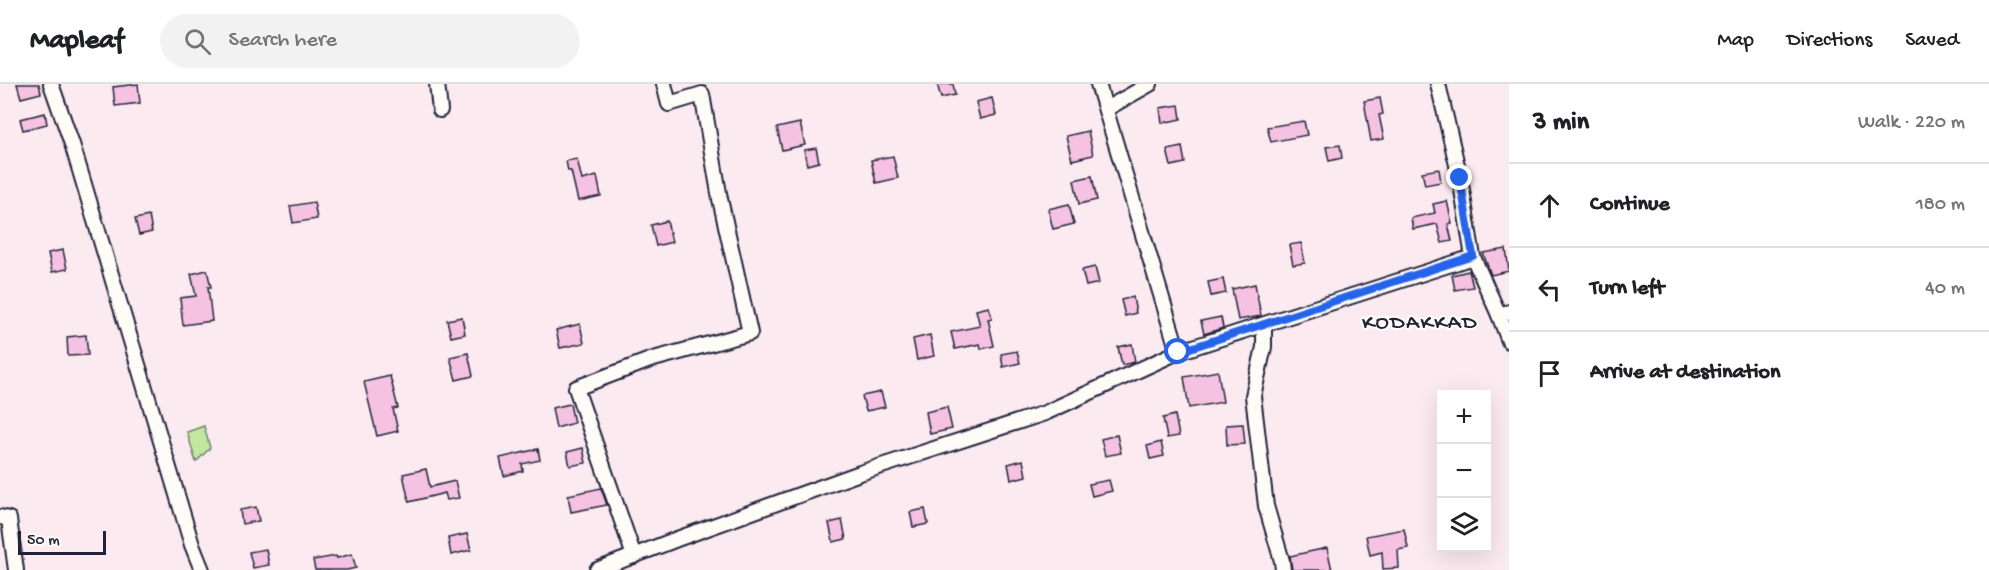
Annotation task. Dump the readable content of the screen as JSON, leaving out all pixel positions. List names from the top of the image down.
{
  "districts": ["KODAKKAD"],
  "scale_bar": "50 m",
  "page": {
    "header": "Mapleaf",
    "search": "Search here",
    "nav": ["Map", "Directions", "Saved"],
    "heading": ["3 min", "Walk · 220 m"],
    "list": [
      ["Continue", "180 m"],
      ["Turn left", "40 m"],
      "Arrive at destination"
    ],
    "map_buttons": ["+", "−"],
    "scale": "50 m"
  }
}
